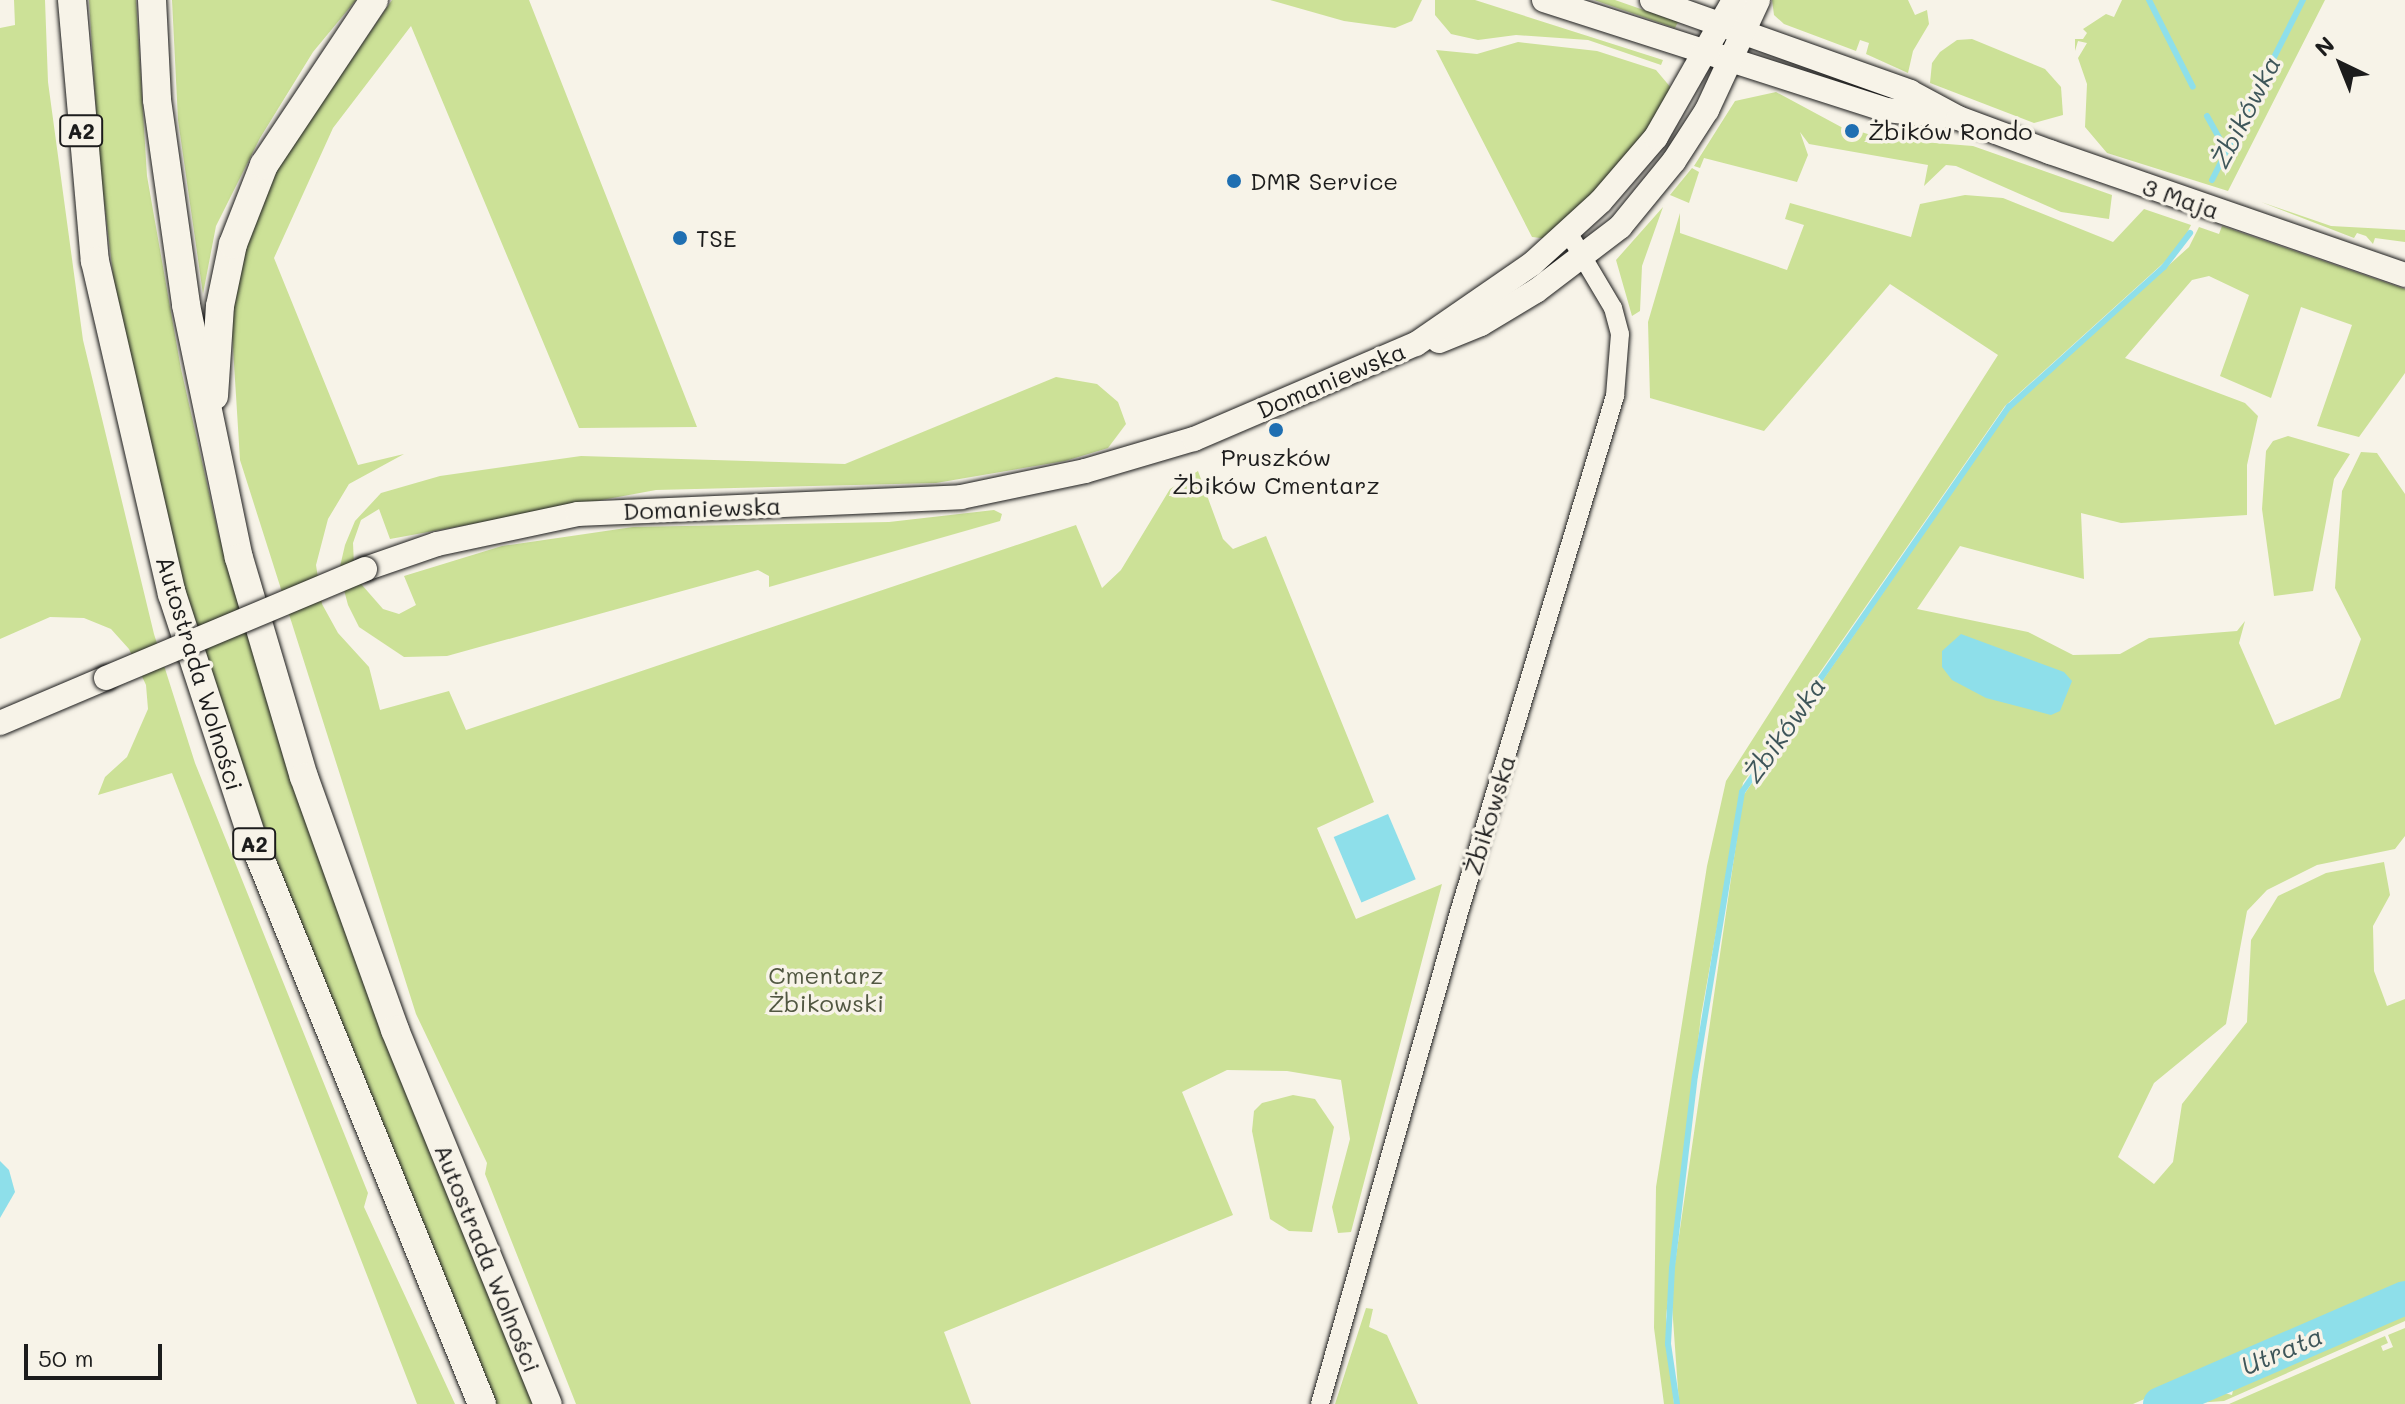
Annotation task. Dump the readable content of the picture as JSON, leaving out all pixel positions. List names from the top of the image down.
{
  "streets": {
    "highway": ["A2", "Autostrada Wolności"],
    "main road": ["3 Maja", "Domaniewska"],
    "street": ["Żbikowska"]
  },
  "crossings": [
    ["3 Maja", "Domaniewska"],
    ["Domaniewska", "Żbikowska"]
  ],
  "water": ["Żbikówka", "Utrata"],
  "parks": ["Cmentarz Żbikowski"],
  "places": [
    "Żbików Rondo",
    "DMR Service",
    "TSE",
    "Pruszków Żbików Cmentarz"
  ],
  "scale_bar": "50 m",
  "north": "top left"
}
